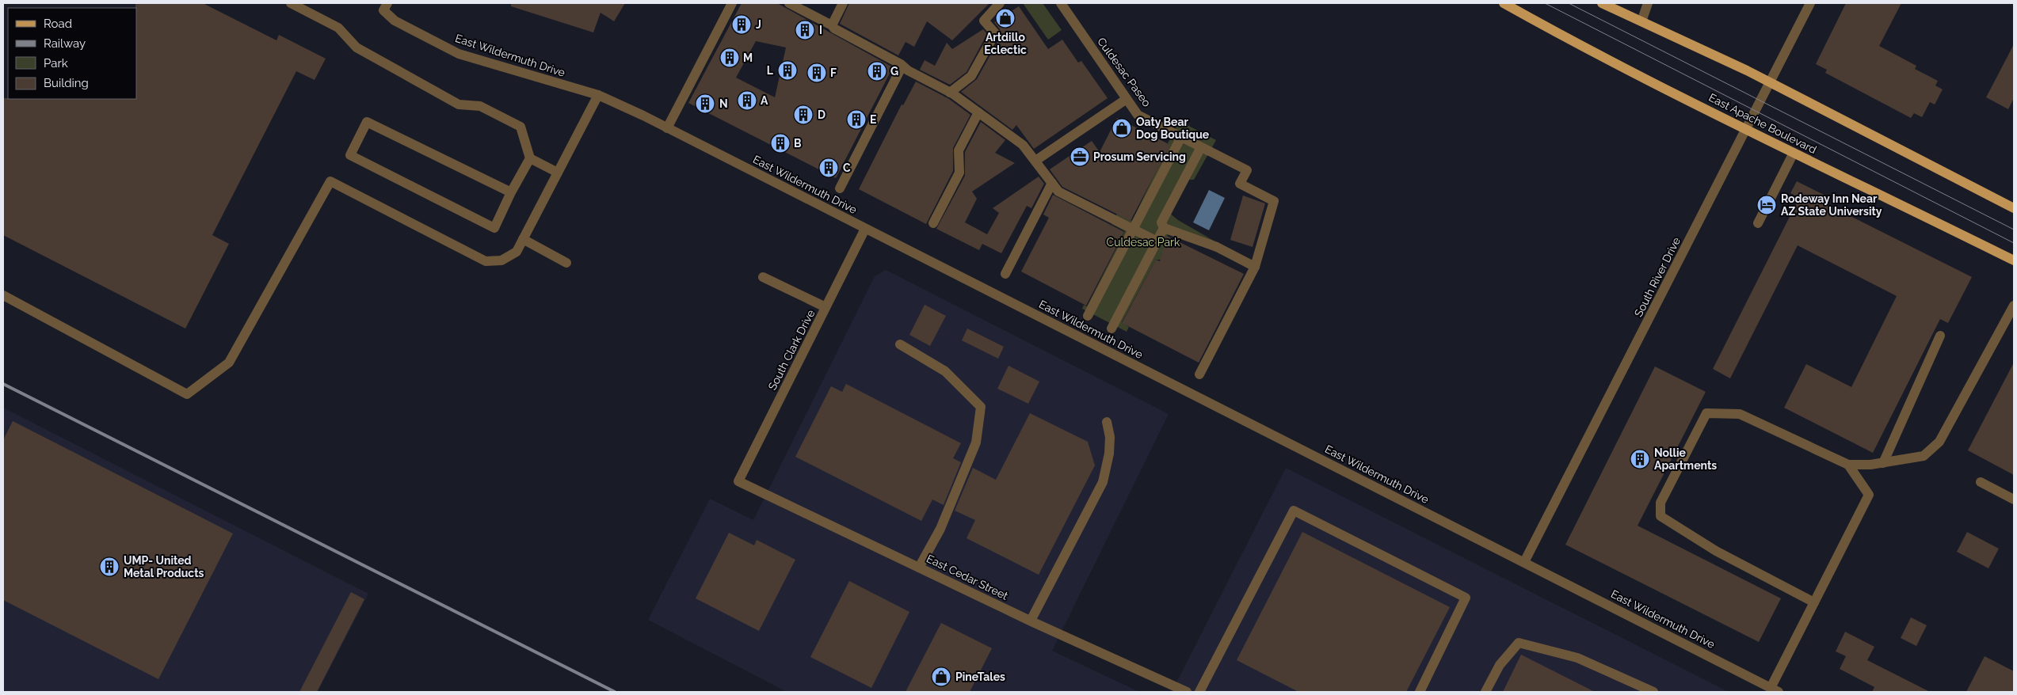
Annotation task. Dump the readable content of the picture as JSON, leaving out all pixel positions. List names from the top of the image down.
{
  "streets": {
    "main road": ["East Apache Boulevard"],
    "street": [
      "East Wildermuth Drive",
      "Culdesac Paseo",
      "South River Drive",
      "South Clark Drive",
      "East Cedar Street"
    ]
  },
  "crossings": [
    ["East Wildermuth Drive", "South River Drive"],
    ["East Wildermuth Drive", "South Clark Drive"],
    ["East Apache Boulevard", "South River Drive"],
    ["South Clark Drive", "East Cedar Street"]
  ],
  "parks": ["Culdesac Park"],
  "places": {
    "shop": ["Artdillo Eclectic", "Oaty Bear Dog Boutique", "PineTales"],
    "building": [
      "J",
      "I",
      "M",
      "L",
      "G",
      "F",
      "A",
      "N",
      "D",
      "E",
      "B",
      "C",
      "Nollie Apartments",
      "UMP- United Metal Products"
    ],
    "office": ["Prosum Servicing"],
    "hotel": ["Rodeway Inn Near AZ State University"]
  },
  "legend": [
    "Road",
    "Railway",
    "Park",
    "Building"
  ]
}
